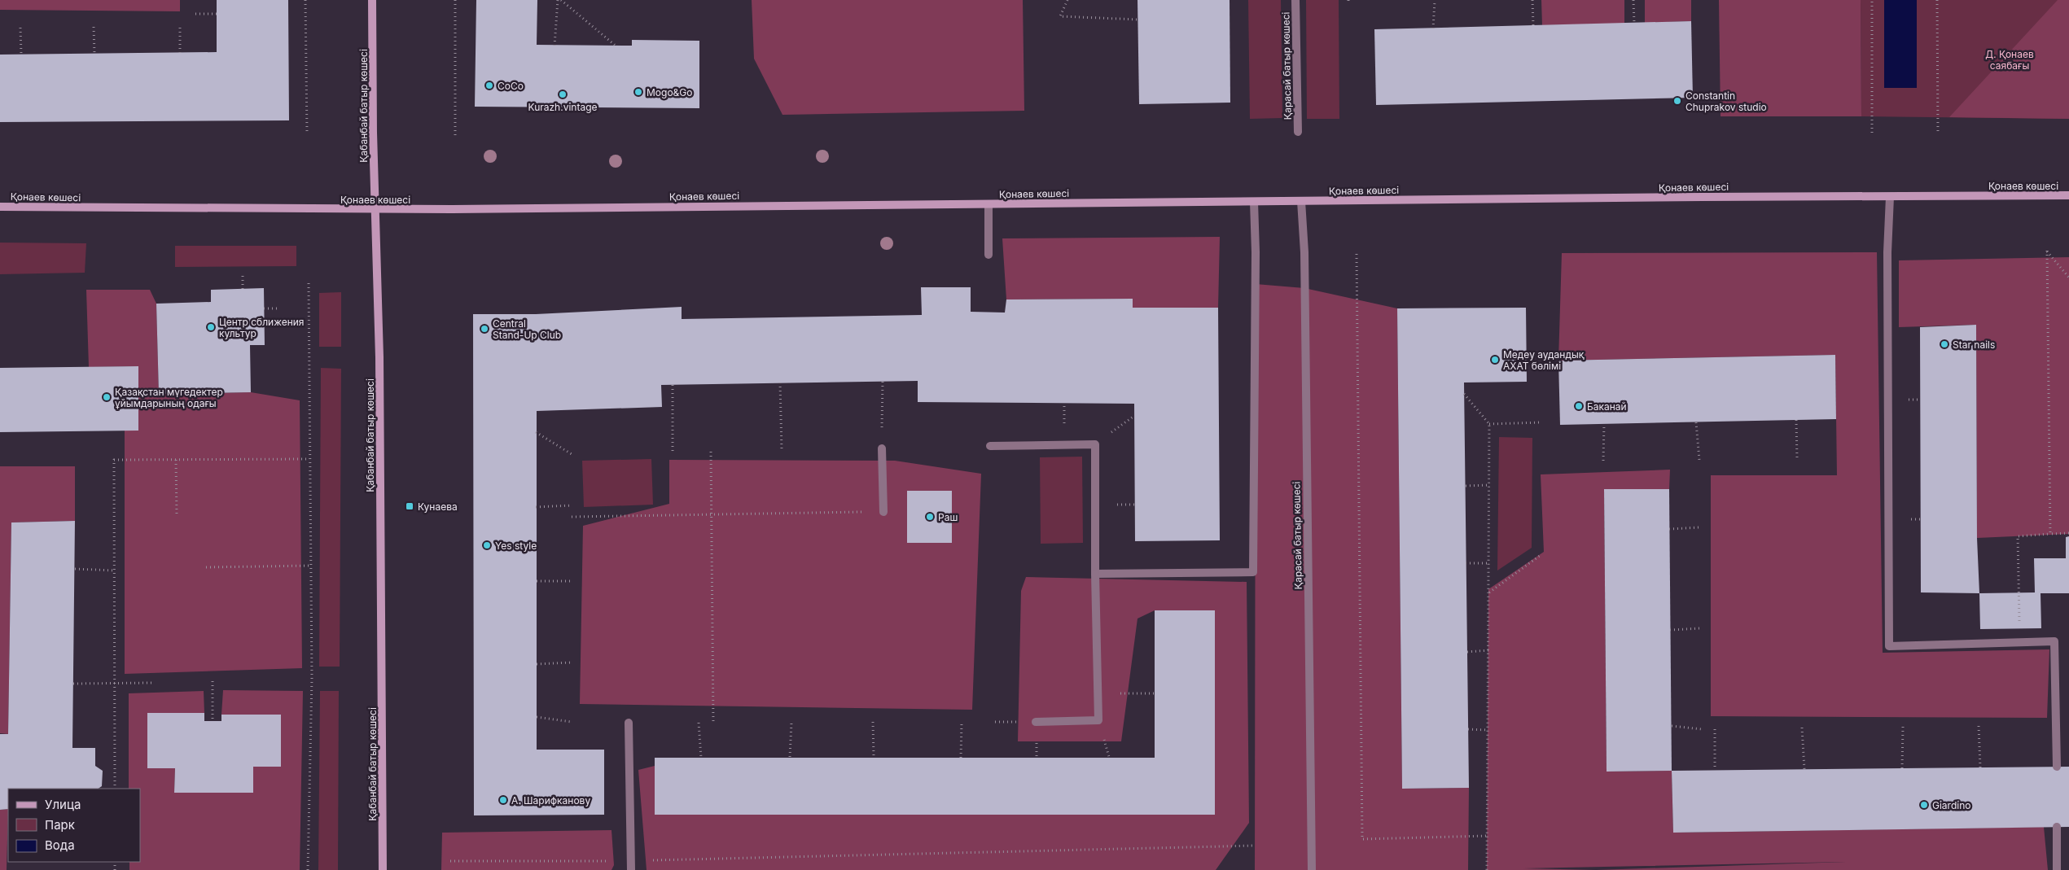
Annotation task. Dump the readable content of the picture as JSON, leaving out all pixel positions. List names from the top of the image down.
{
  "streets": {
    "street": ["Қарасай батыр көшесі", "Қабанбай батыр көшесі", "Қонаев көшесі"]
  },
  "crossings": [
    ["Қарасай батыр көшесі", "Қонаев көшесі"],
    ["Қабанбай батыр көшесі", "Қонаев көшесі"]
  ],
  "parks": ["Д. Қонаев саябағы"],
  "places": {
    "other": [
      "CoCo",
      "Mogo&Go",
      "Kurazh.vintage",
      "Constantin Chuprakov studio",
      "Центр сближения культур",
      "Central Stand-Up Club",
      "Star nails",
      "Медеу аудандық АХАТ бөлімі",
      "Қазақстан мүгедектер ұйымдарының одағы",
      "Баканай",
      "Раш",
      "Yes style",
      "А. Шарифканову",
      "Giardino"
    ],
    "transit": ["Кунаева"]
  },
  "legend": ["Улица", "Парк", "Вода"]
}
